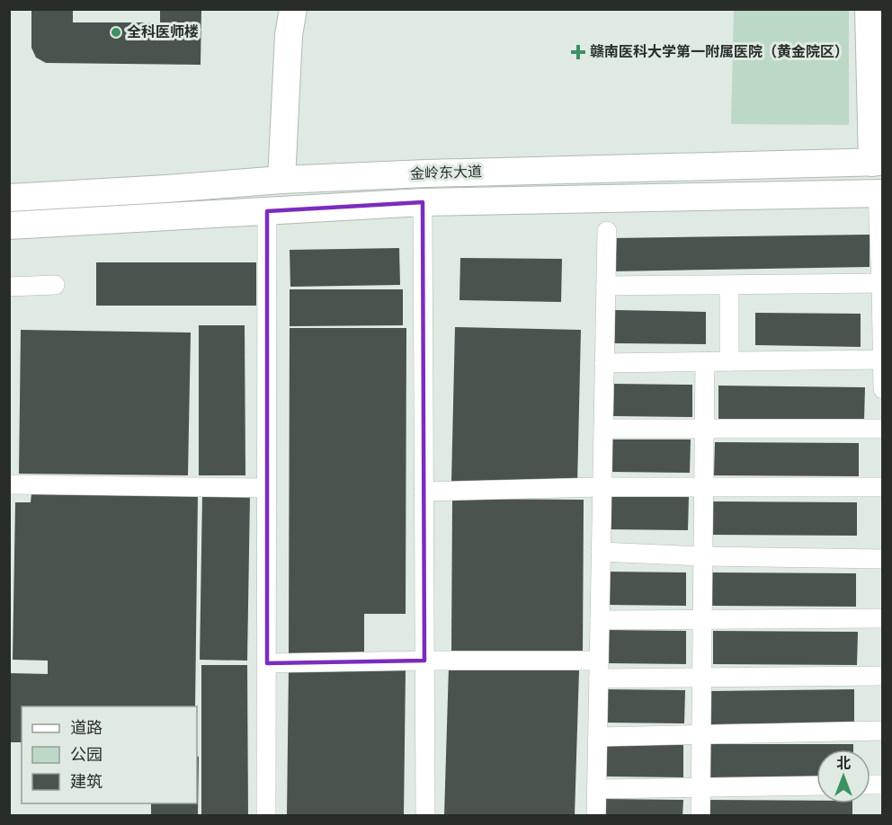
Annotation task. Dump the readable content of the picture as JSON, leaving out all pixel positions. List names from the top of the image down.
{
  "streets": {
    "main road": ["金岭东大道"]
  },
  "places": {
    "other": ["全科医师楼"],
    "health": ["赣南医科大学第一附属医院（黄金院区）"]
  },
  "legend": ["道路", "公园", "建筑"],
  "north": "top"
}
